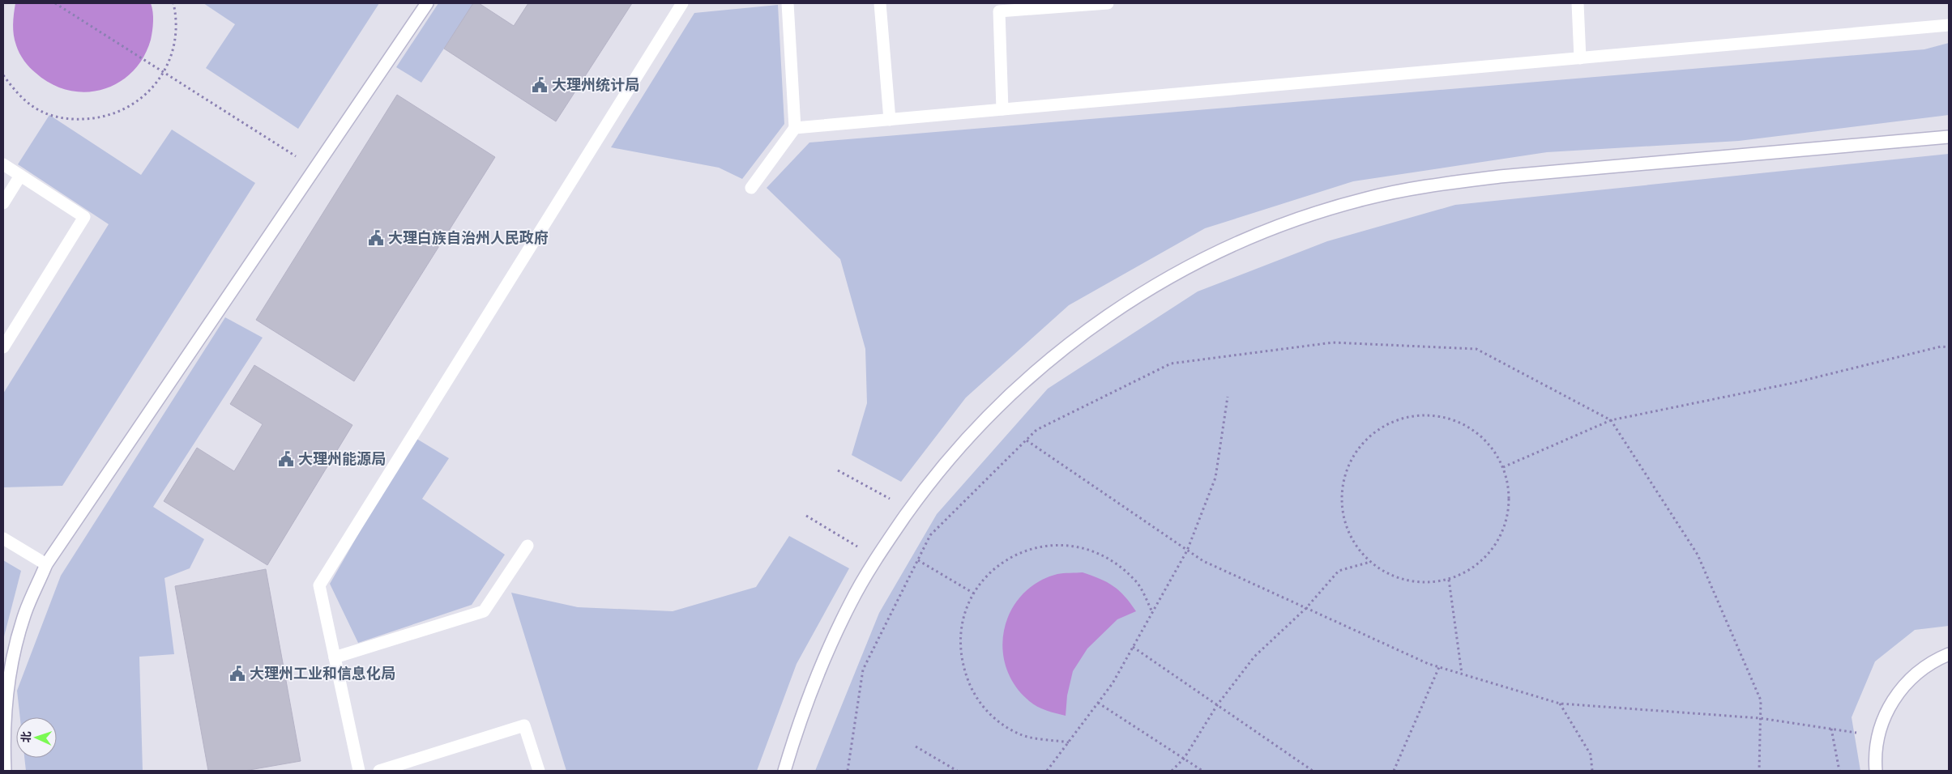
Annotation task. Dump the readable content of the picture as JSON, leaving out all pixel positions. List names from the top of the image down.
{
  "places": {
    "public building": [
      "大理州统计局",
      "大理白族自治州人民政府",
      "大理州能源局",
      "大理州工业和信息化局"
    ]
  },
  "north": "left"
}
